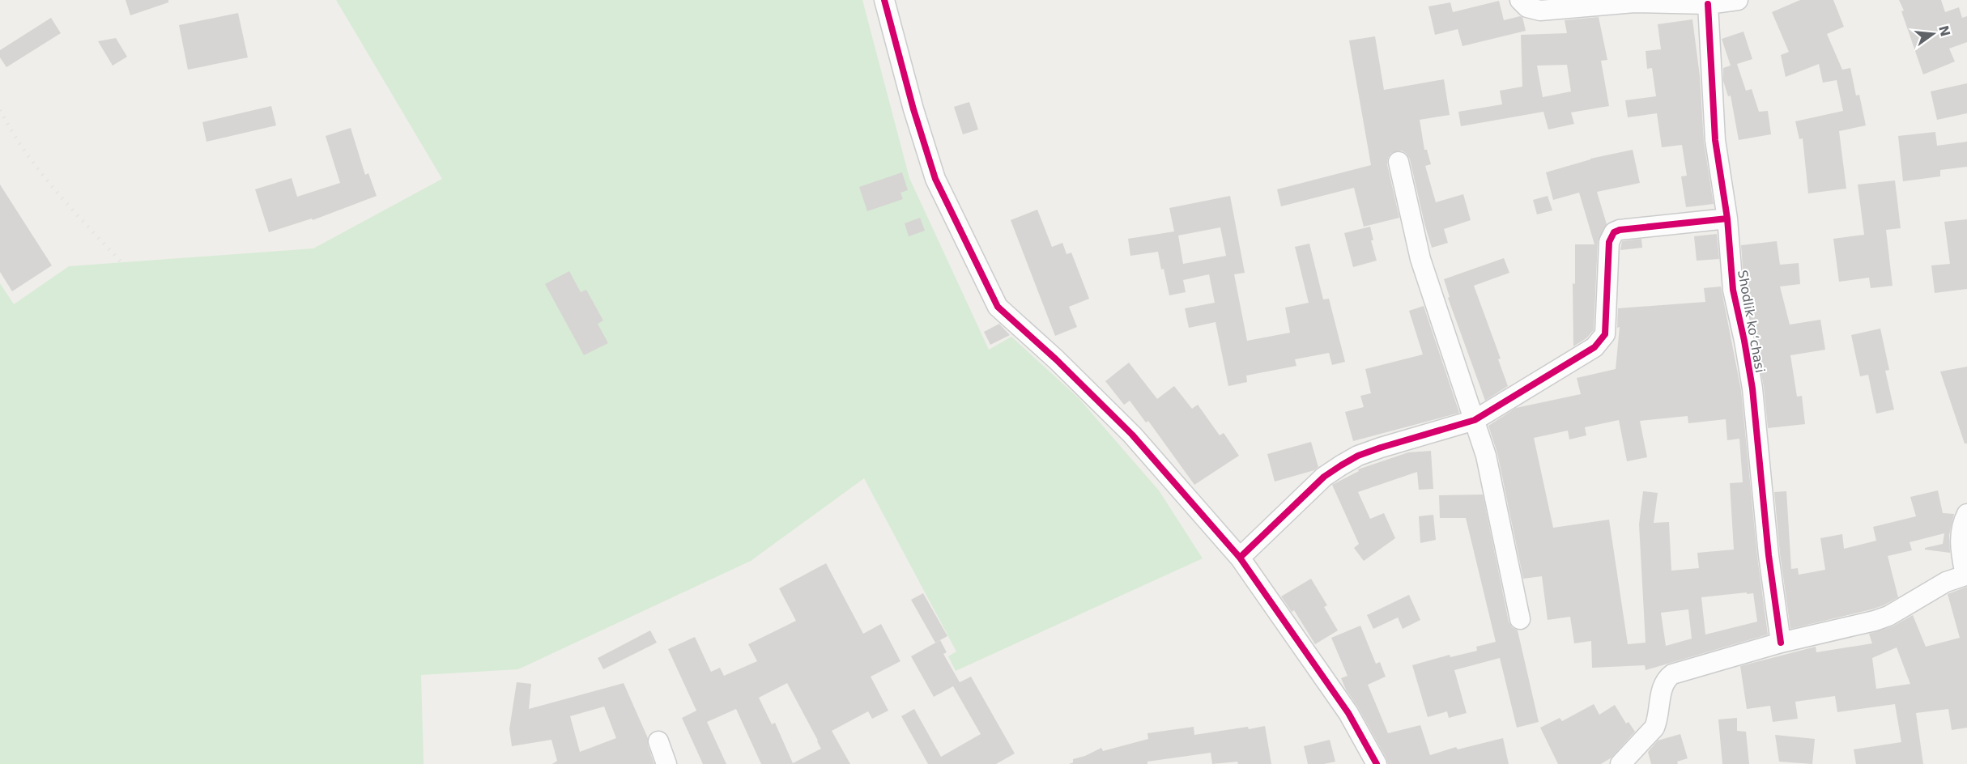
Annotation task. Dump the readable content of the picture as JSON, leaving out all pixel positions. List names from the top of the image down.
{
  "streets": {
    "street": ["Shodlik koʻchasi"]
  },
  "north": "right"
}
